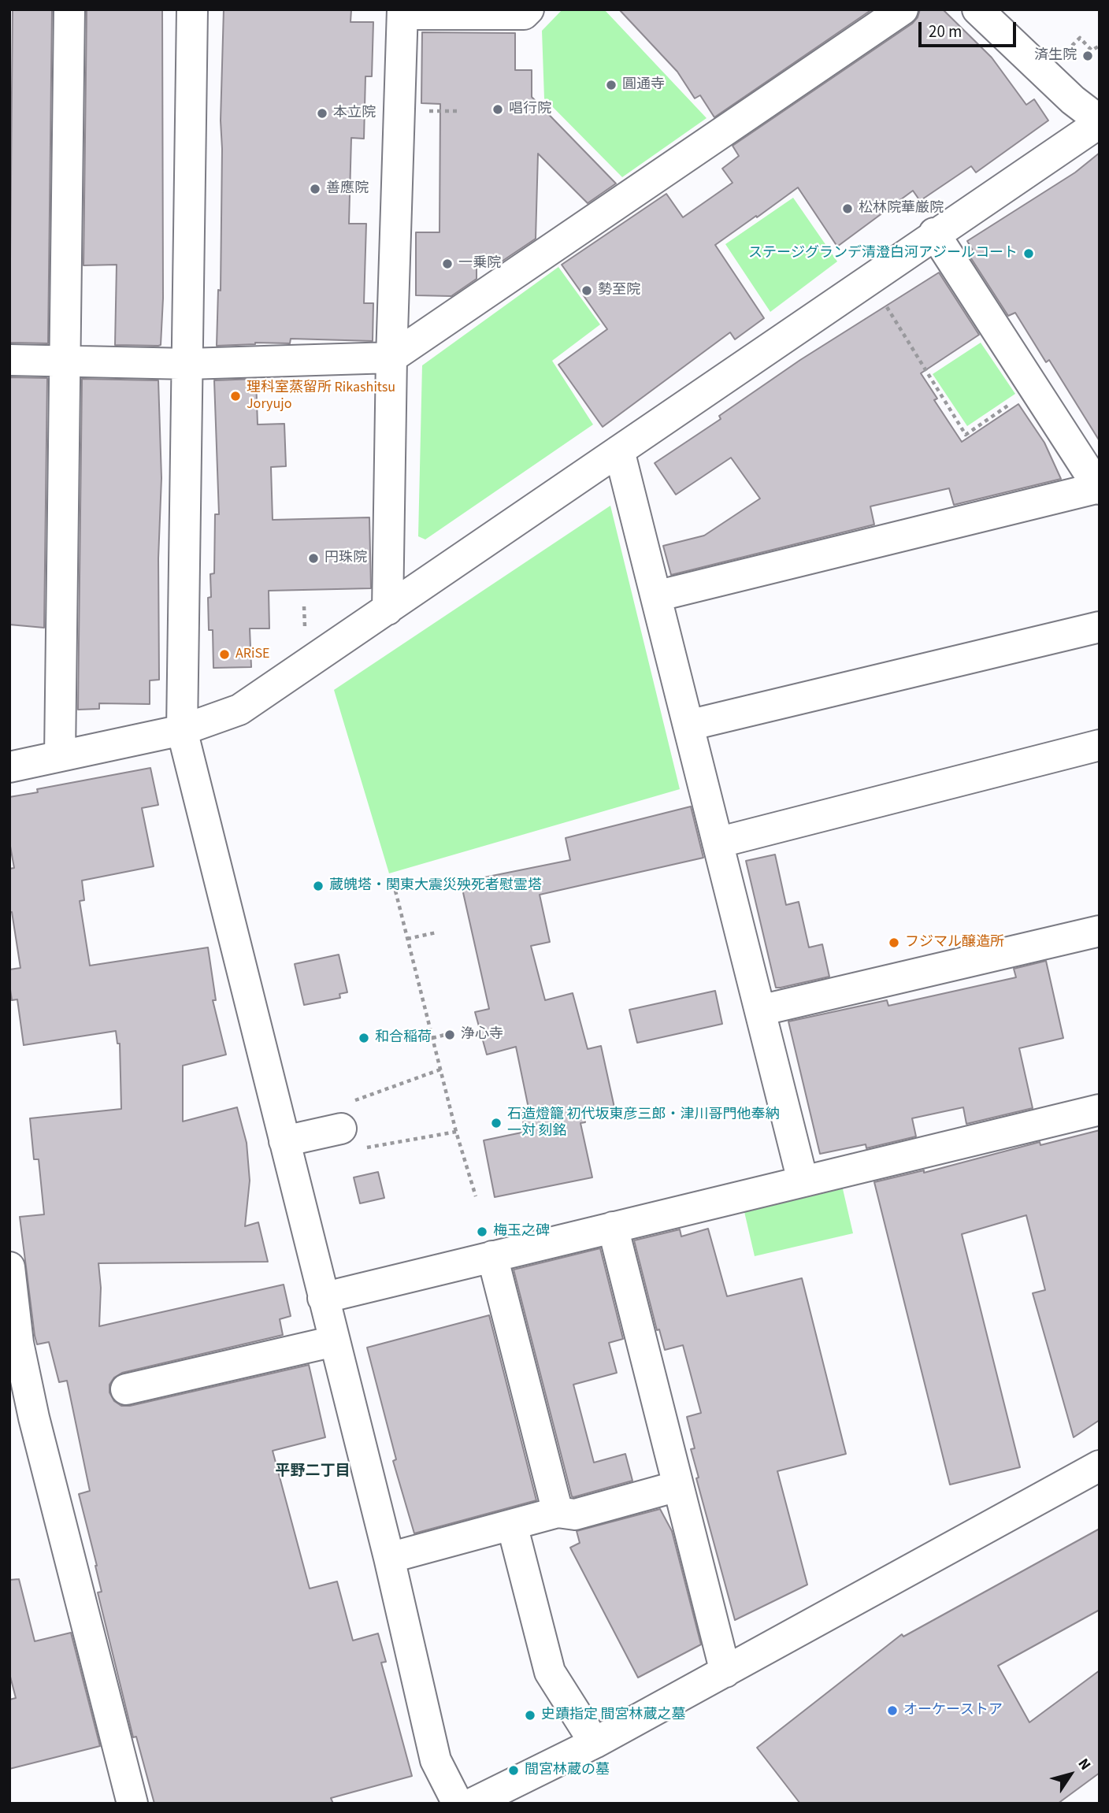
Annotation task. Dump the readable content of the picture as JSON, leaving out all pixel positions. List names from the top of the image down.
{
  "districts": ["平野二丁目"],
  "places": [
    "済生院",
    "圓通寺",
    "唱行院",
    "本立院",
    "善應院",
    "松林院華厳院",
    "ステージグランデ清澄白河アジールコート",
    "一乗院",
    "勢至院",
    "理科室蒸留所 Rikashitsu Joryujo",
    "円珠院",
    "ARiSE",
    "蔵魄塔・関東大震災殃死者慰霊塔",
    "フジマル醸造所",
    "浄心寺",
    "和合稲荷",
    "石造燈籠 初代坂東彦三郎・津川哥門他奉納 一対 刻銘",
    "梅玉之碑",
    "オーケーストア",
    "史蹟指定 間宮林蔵之墓",
    "間宮林蔵の墓"
  ],
  "scale_bar": "20 m",
  "north": "top right"
}
